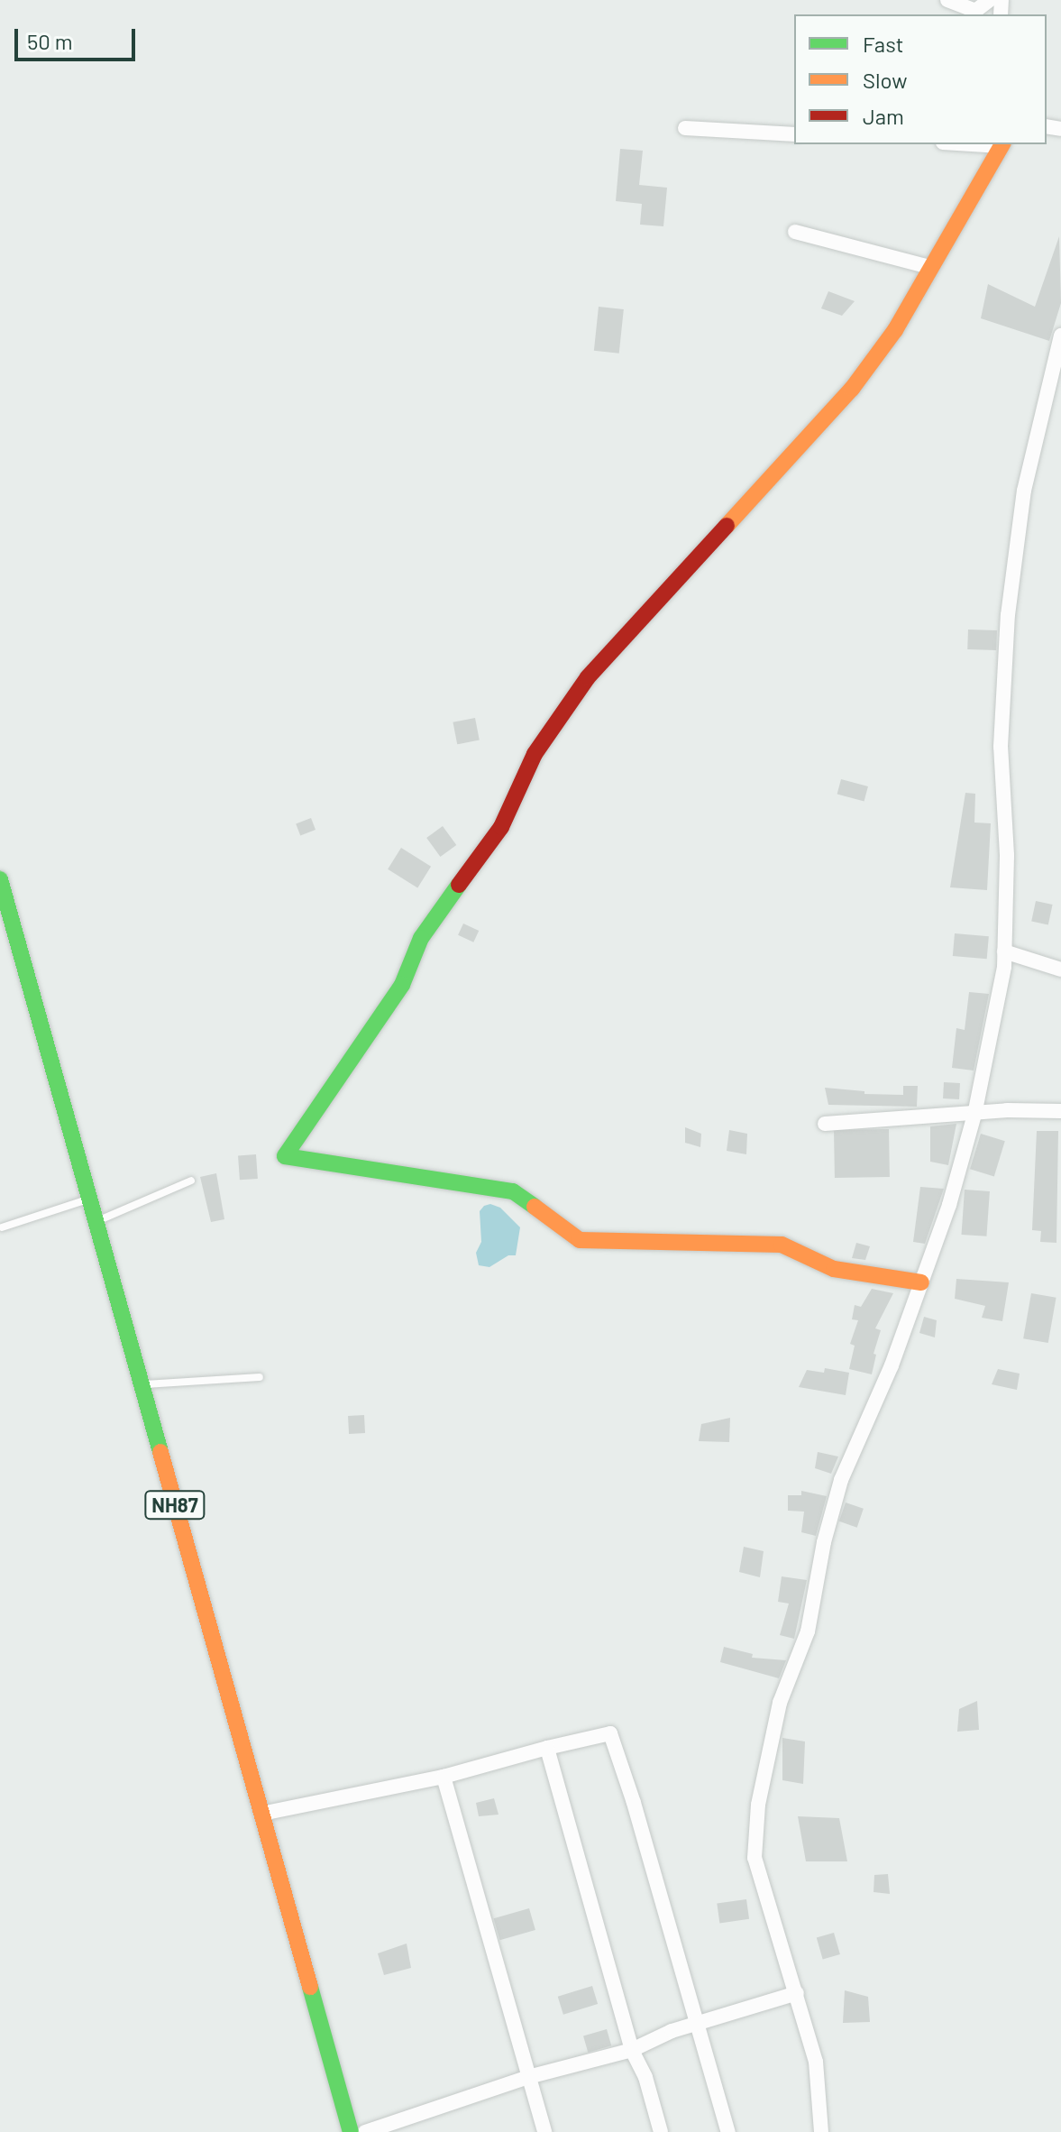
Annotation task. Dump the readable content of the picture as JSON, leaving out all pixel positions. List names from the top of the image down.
{
  "streets": {
    "main road": ["NH87"]
  },
  "legend": ["Fast", "Slow", "Jam"],
  "scale_bar": "50 m"
}
